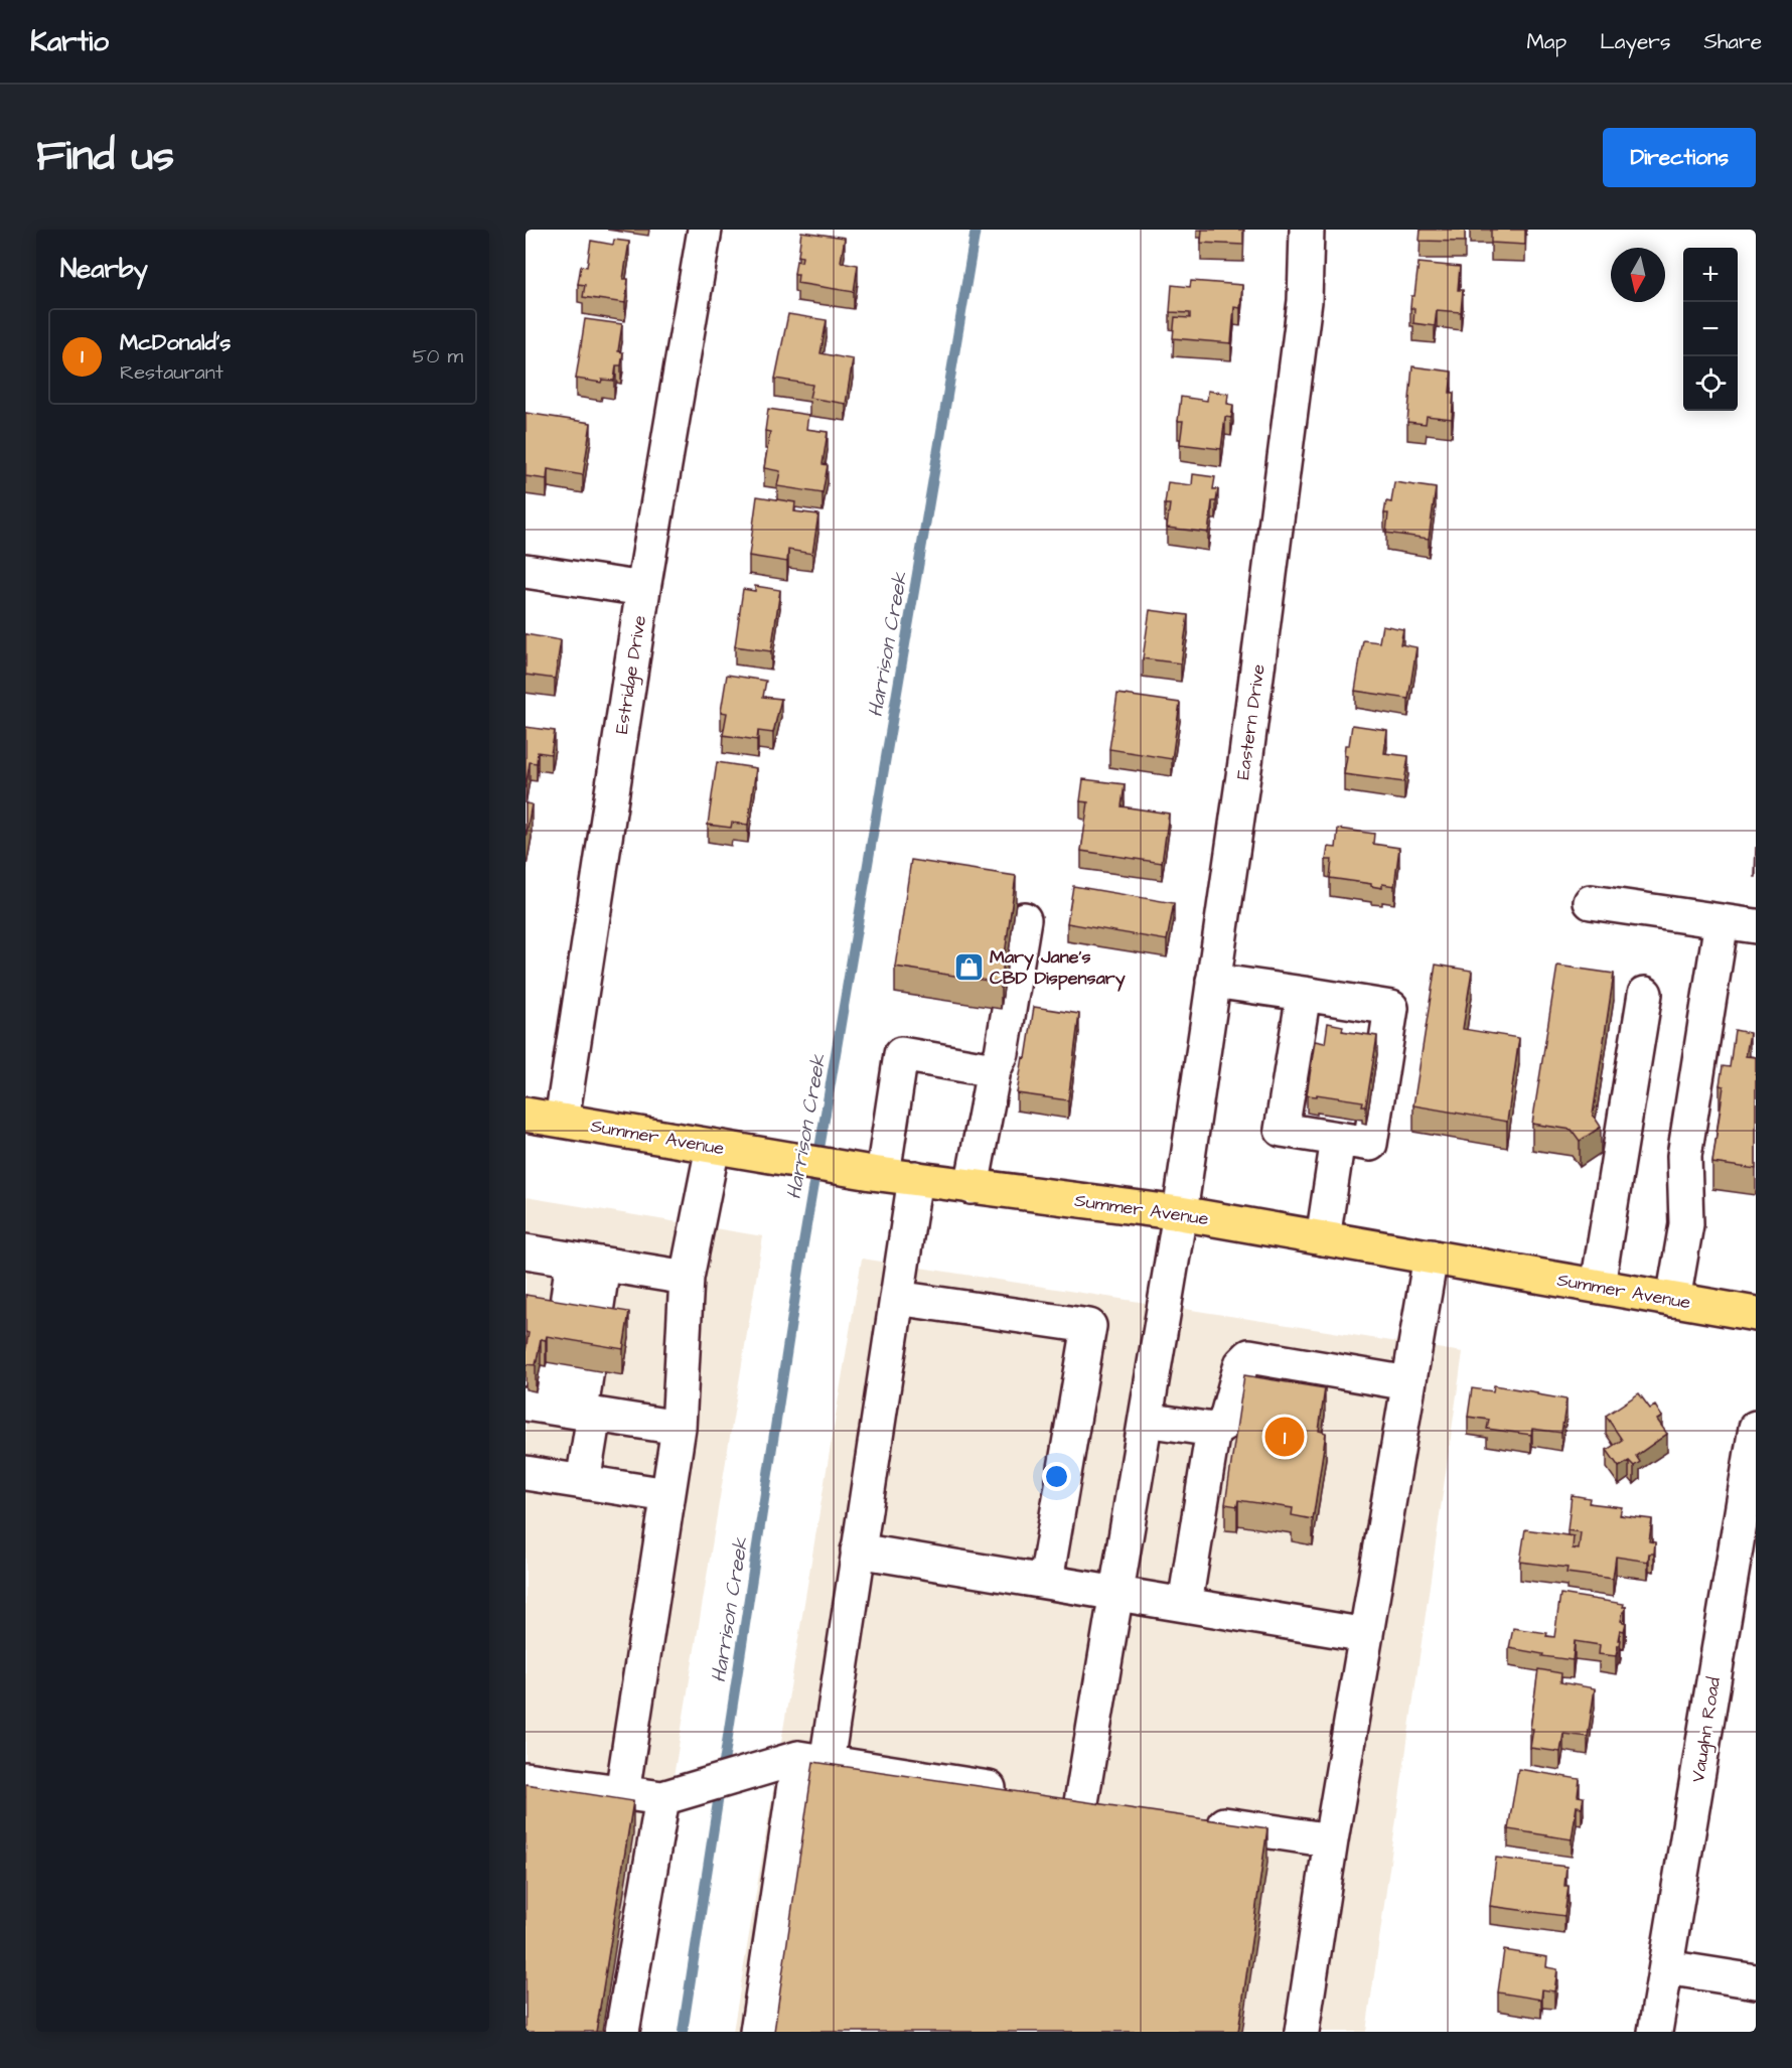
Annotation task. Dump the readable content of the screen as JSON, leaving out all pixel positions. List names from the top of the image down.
{
  "streets": {
    "main road": ["Summer Avenue"],
    "street": ["Estridge Drive", "Eastern Drive", "Vaughn Road"]
  },
  "crossings": [
    ["Estridge Drive", "Summer Avenue"],
    ["Eastern Drive", "Summer Avenue"]
  ],
  "water": ["Harrison Creek"],
  "places": {
    "shop": ["Mary Jane's CBD Dispensary"]
  },
  "north": "bottom",
  "page": {
    "header": "Kartio",
    "nav": ["Map", "Layers", "Share"],
    "title": "Find us",
    "buttons": "Directions",
    "heading": "Nearby",
    "map_buttons": ["+", "−"],
    "list": [
      {
        "mark": "1",
        "name": "McDonald's",
        "note": "Restaurant",
        "value": "50 m"
      }
    ],
    "pins": "1"
  }
}
